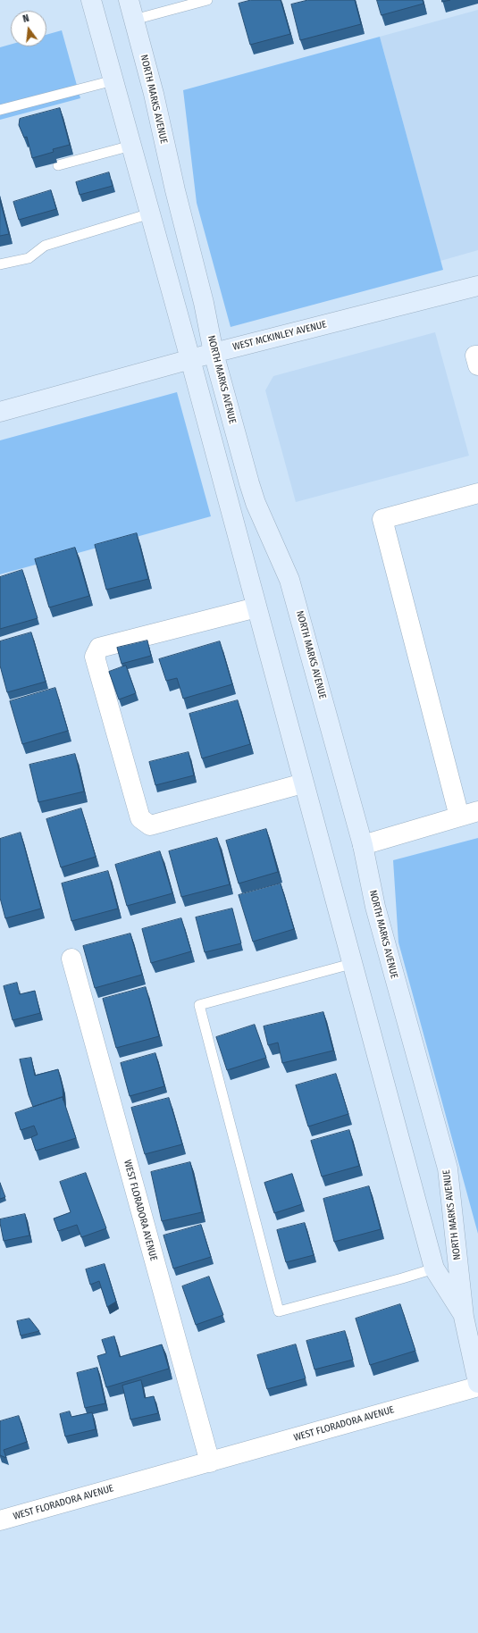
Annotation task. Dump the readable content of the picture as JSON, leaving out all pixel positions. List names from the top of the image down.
{
  "streets": {
    "main road": ["NORTH MARKS AVENUE", "WEST MCKINLEY AVENUE"],
    "street": ["WEST FLORADORA AVENUE"]
  },
  "crossings": [
    ["NORTH MARKS AVENUE", "WEST MCKINLEY AVENUE"]
  ],
  "north": "top"
}
